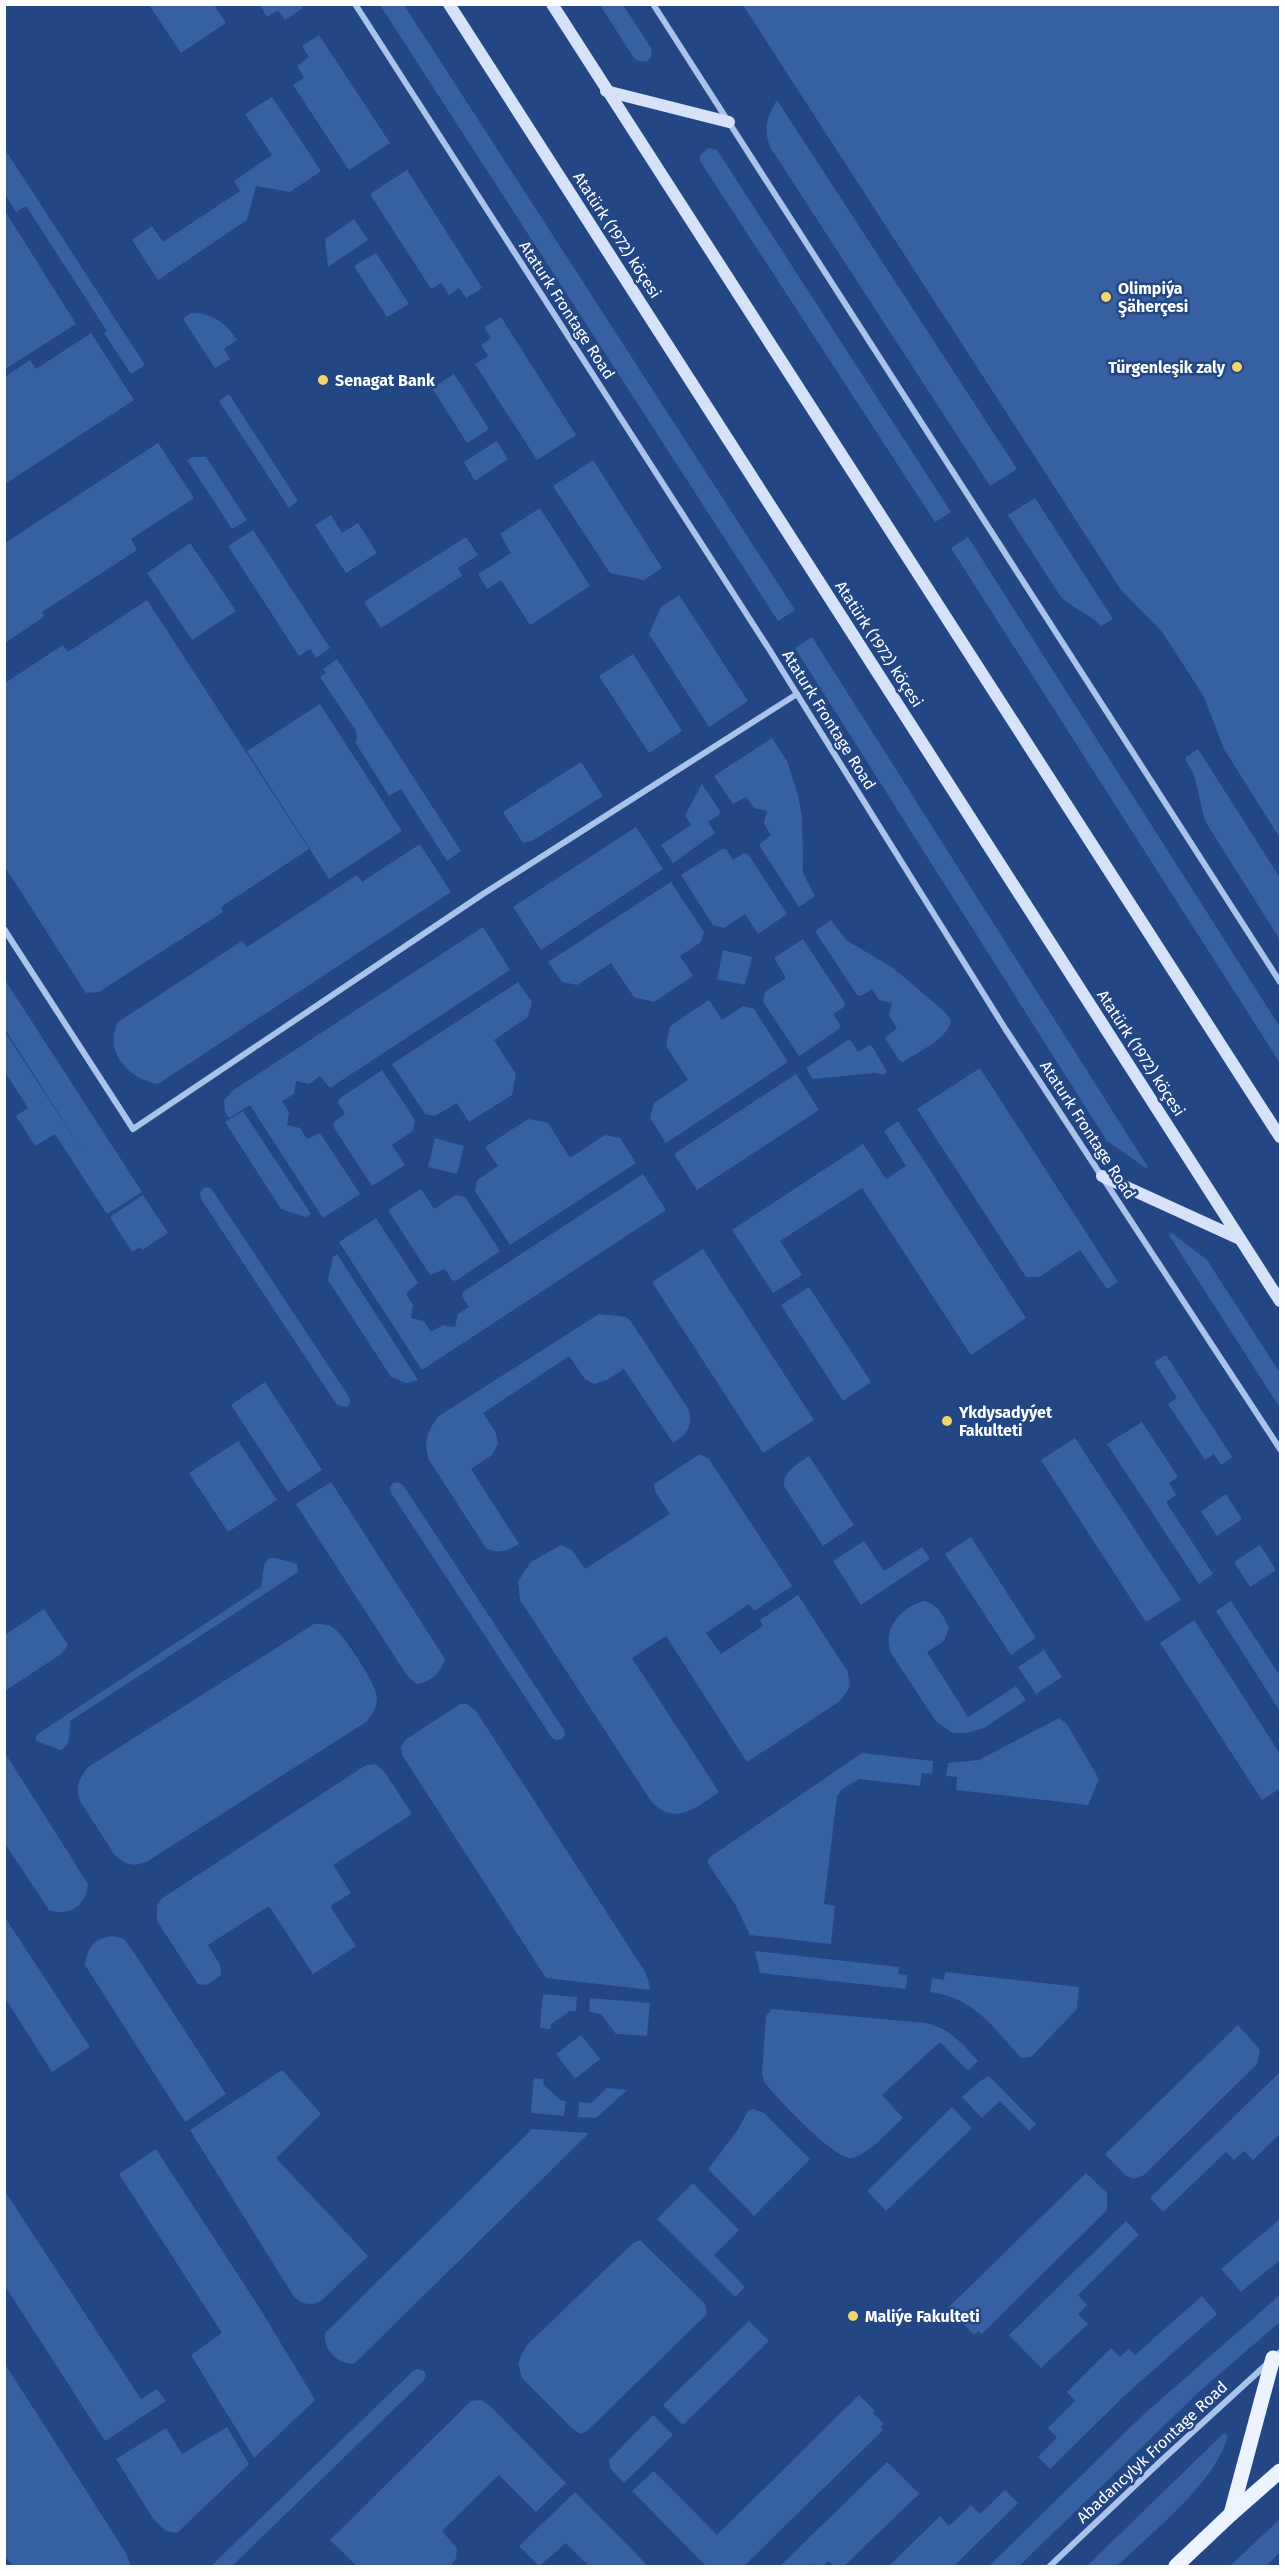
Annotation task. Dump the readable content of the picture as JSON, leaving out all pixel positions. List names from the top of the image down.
{
  "streets": {
    "main road": ["Atatürk (1972) köçesi"],
    "street": ["Ataturk Frontage Road", "Abadancylyk Frontage Road"]
  },
  "places": [
    "Olimpiýa Şäherçesi",
    "Türgenleşik zaly",
    "Senagat Bank",
    "Ykdysadyýet Fakulteti",
    "Maliýe Fakulteti"
  ]
}
